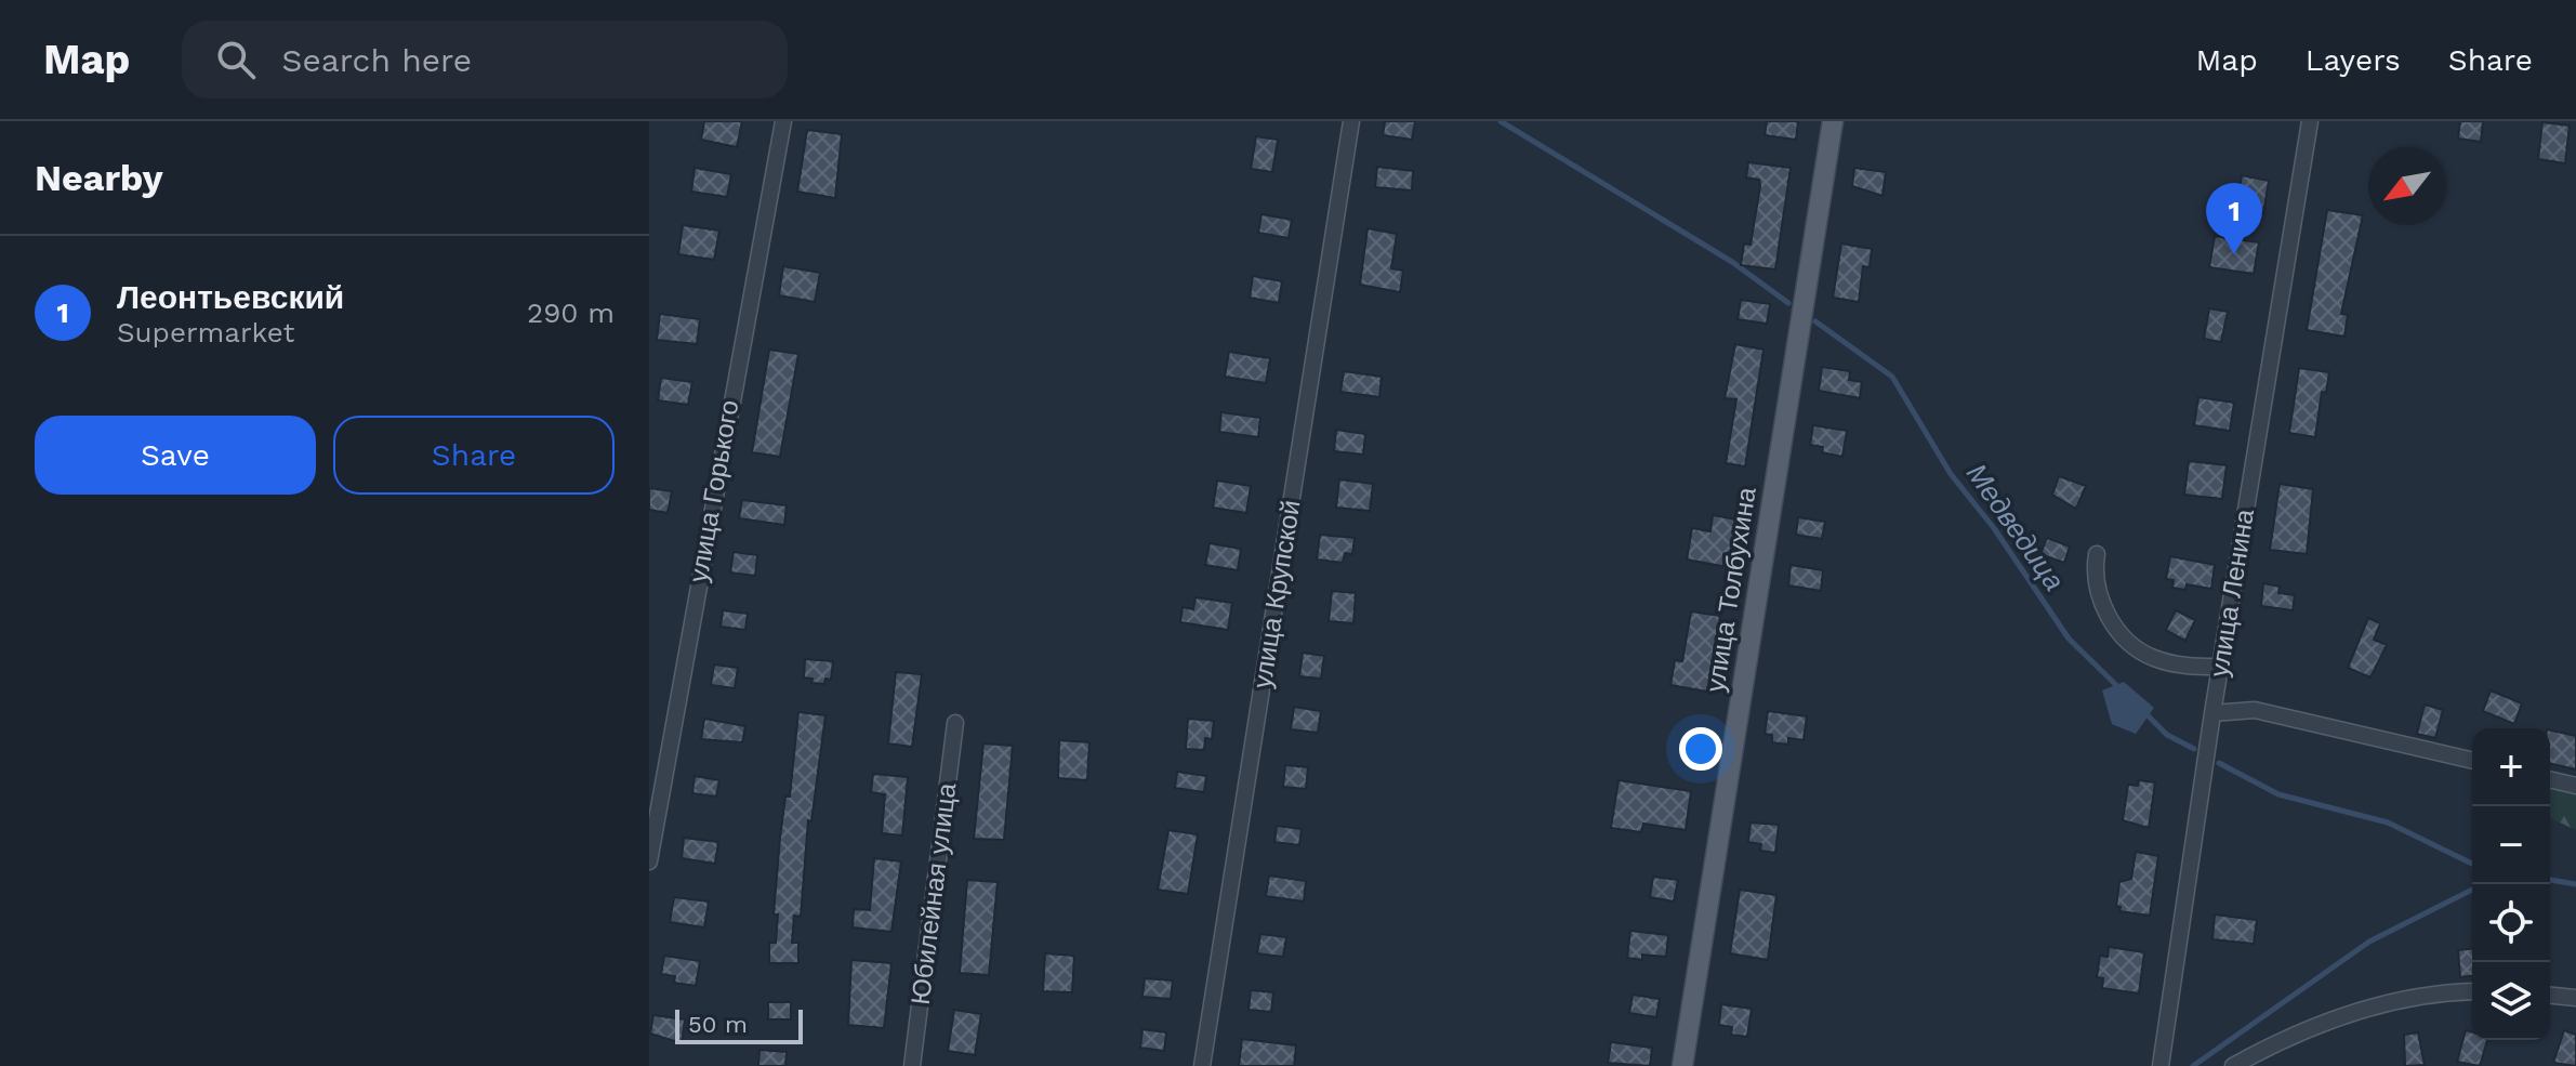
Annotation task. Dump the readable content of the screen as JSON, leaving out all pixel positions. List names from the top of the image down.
{
  "streets": {
    "main road": ["улица Толбухина"],
    "street": [
      "улица Горького",
      "улица Ленина",
      "улица Крупской",
      "Юбилейная улица"
    ]
  },
  "water": ["Медведица"],
  "scale_bar": "50 m",
  "north": "bottom left",
  "page": {
    "header": "Map",
    "search": "Search here",
    "nav": ["Map", "Layers", "Share"],
    "heading": "Nearby",
    "pins": "1",
    "list": [
      {
        "mark": "1",
        "name": "Леонтьевский",
        "note": "Supermarket",
        "value": "290 m"
      }
    ],
    "buttons": ["Save", "Share"],
    "map_buttons": ["+", "−"],
    "scale": "50 m"
  }
}
